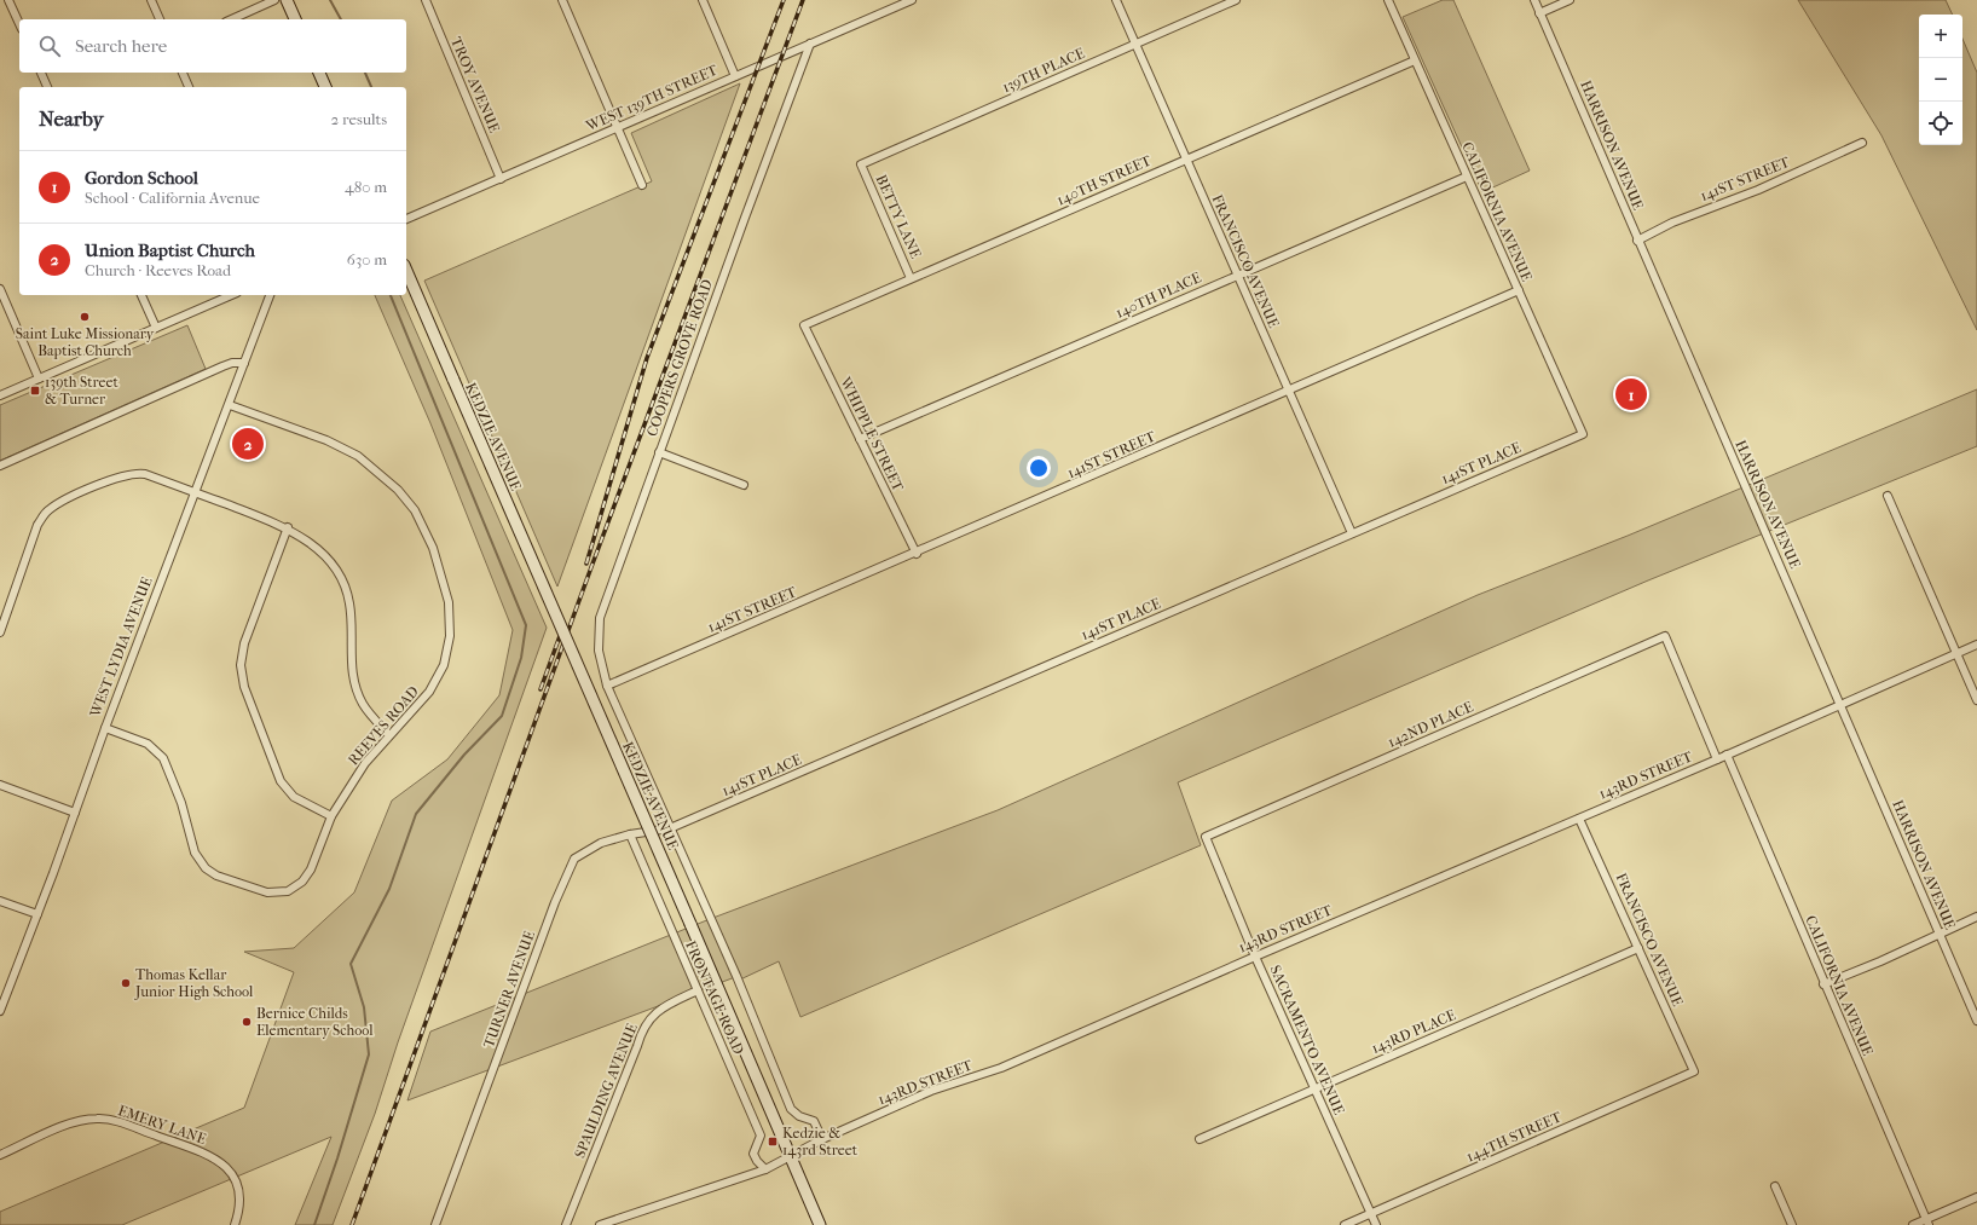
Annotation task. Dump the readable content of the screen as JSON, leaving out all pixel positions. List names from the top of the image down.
{
  "streets": {
    "main road": ["KEDZIE AVENUE"],
    "street": [
      "139TH PLACE",
      "TROY AVENUE",
      "WEST 139TH STREET",
      "HARRISON AVENUE",
      "141ST STREET",
      "140TH STREET",
      "CALIFORNIA AVENUE",
      "BETTY LANE",
      "FRANCISCO AVENUE",
      "140TH PLACE",
      "COOPERS GROVE ROAD",
      "WHIPPLE STREET",
      "141ST PLACE",
      "WEST LYDIA AVENUE",
      "142ND PLACE",
      "REEVES ROAD",
      "143RD STREET",
      "TURNER AVENUE",
      "FRONTAGE ROAD",
      "143RD PLACE",
      "SACRAMENTO AVENUE",
      "SPAULDING AVENUE",
      "EMERY LANE",
      "144TH STREET"
    ]
  },
  "crossings": [
    ["139TH PLACE", "BETTY LANE"],
    ["139TH PLACE", "FRANCISCO AVENUE"],
    ["TROY AVENUE", "WEST 139TH STREET"],
    ["WEST 139TH STREET", "COOPERS GROVE ROAD"],
    ["HARRISON AVENUE", "141ST STREET"],
    ["HARRISON AVENUE", "143RD STREET"],
    ["141ST STREET", "CALIFORNIA AVENUE"],
    ["141ST STREET", "FRANCISCO AVENUE"],
    ["141ST STREET", "COOPERS GROVE ROAD"],
    ["141ST STREET", "WHIPPLE STREET"],
    ["140TH STREET", "CALIFORNIA AVENUE"],
    ["140TH STREET", "BETTY LANE"],
    ["140TH STREET", "FRANCISCO AVENUE"],
    ["140TH STREET", "WHIPPLE STREET"],
    ["CALIFORNIA AVENUE", "140TH PLACE"],
    ["CALIFORNIA AVENUE", "141ST PLACE"],
    ["CALIFORNIA AVENUE", "143RD STREET"],
    ["FRANCISCO AVENUE", "140TH PLACE"],
    ["FRANCISCO AVENUE", "141ST PLACE"],
    ["FRANCISCO AVENUE", "143RD STREET"],
    ["FRANCISCO AVENUE", "143RD PLACE"],
    ["FRANCISCO AVENUE", "144TH STREET"],
    ["140TH PLACE", "WHIPPLE STREET"],
    ["COOPERS GROVE ROAD", "141ST PLACE"],
    ["COOPERS GROVE ROAD", "143RD STREET"],
    ["COOPERS GROVE ROAD", "TURNER AVENUE"],
    ["KEDZIE AVENUE", "143RD STREET"],
    ["141ST PLACE", "TURNER AVENUE"],
    ["WEST LYDIA AVENUE", "REEVES ROAD"],
    ["142ND PLACE", "143RD STREET"],
    ["142ND PLACE", "SACRAMENTO AVENUE"],
    ["143RD STREET", "FRONTAGE ROAD"],
    ["143RD STREET", "SACRAMENTO AVENUE"],
    ["TURNER AVENUE", "FRONTAGE ROAD"],
    ["FRONTAGE ROAD", "SPAULDING AVENUE"],
    ["143RD PLACE", "SACRAMENTO AVENUE"],
    ["SACRAMENTO AVENUE", "144TH STREET"]
  ],
  "places": {
    "other": ["Saint Luke Missionary Baptist Church", "Thomas Kellar Junior High School", "Bernice Childs Elementary School"],
    "transit": ["139th Street & Turner", "Kedzie & 143rd Street"]
  },
  "page": {
    "map_buttons": ["+", "−"],
    "search": "Search here",
    "heading": ["Nearby", "2 results"],
    "list": [
      {
        "mark": "1",
        "name": "Gordon School",
        "note": "School · California Avenue",
        "value": "480 m"
      },
      {
        "mark": "2",
        "name": "Union Baptist Church",
        "note": "Church · Reeves Road",
        "value": "630 m"
      }
    ],
    "pins": ["1", "2"]
  }
}
